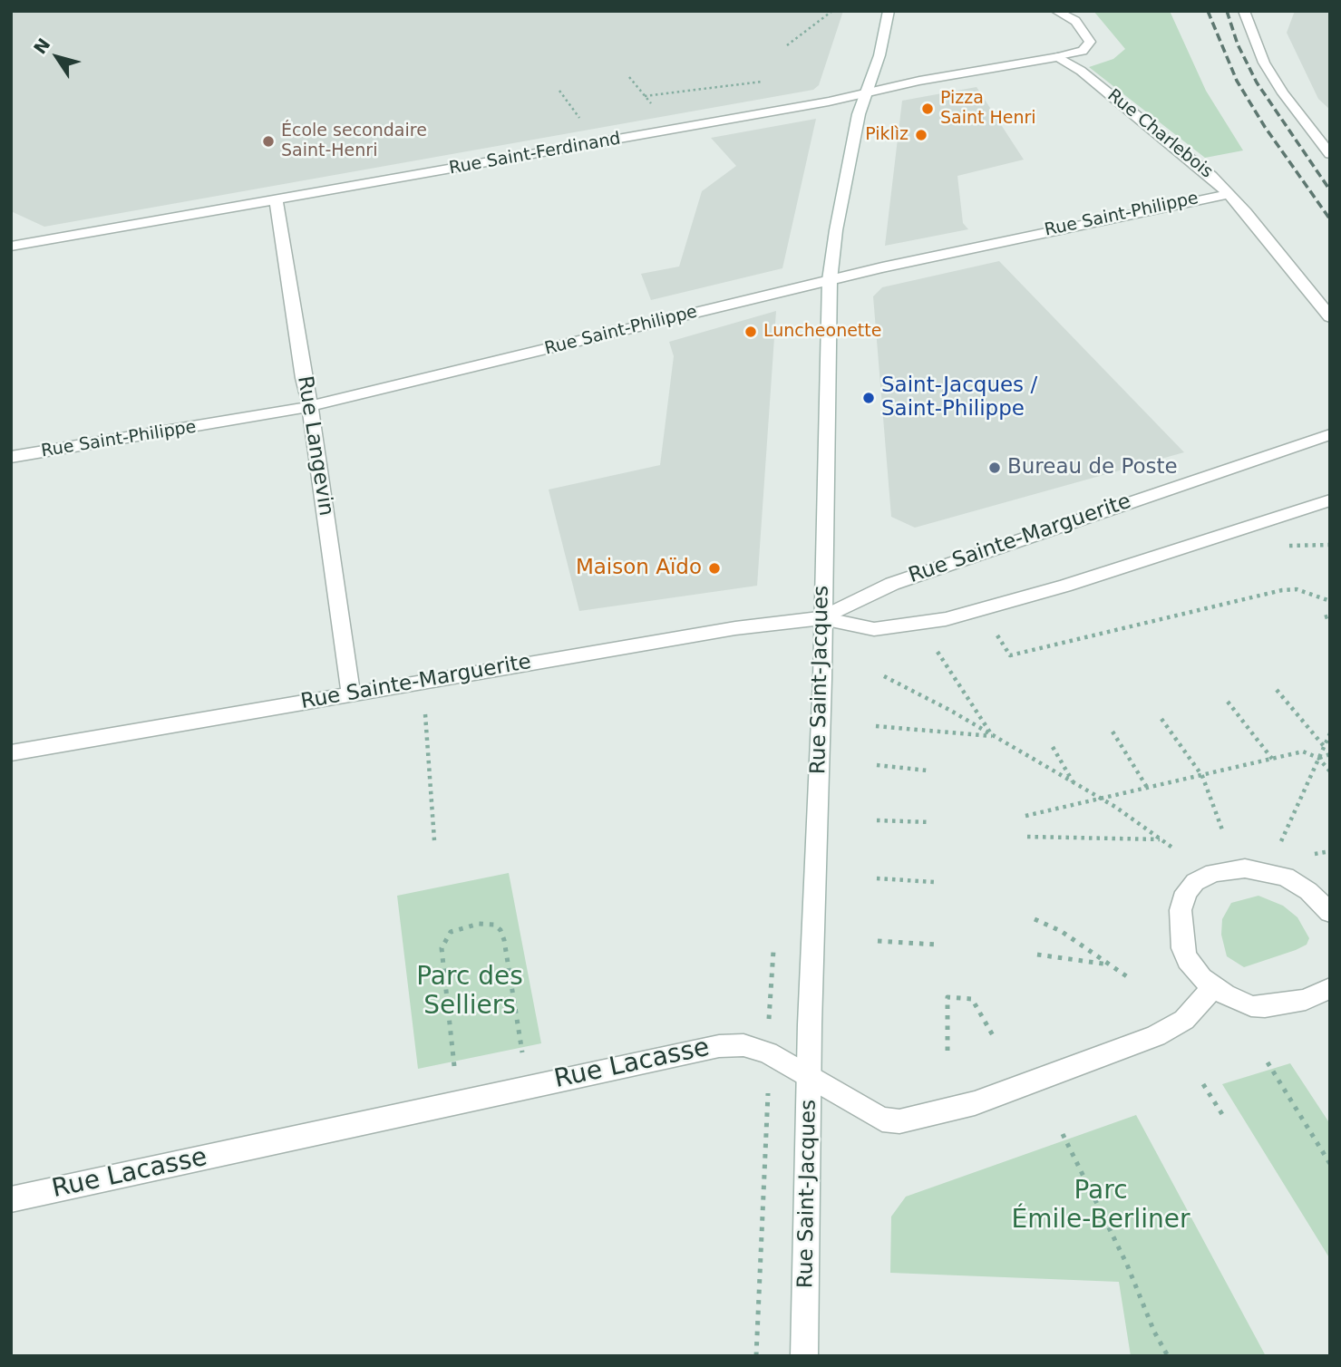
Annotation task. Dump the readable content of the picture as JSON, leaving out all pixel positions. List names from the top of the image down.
{
  "streets": {
    "street": [
      "Rue Charlebois",
      "Rue Saint-Ferdinand",
      "Rue Saint-Philippe",
      "Rue Langevin",
      "Rue Sainte-Marguerite",
      "Rue Saint-Jacques",
      "Rue Lacasse"
    ]
  },
  "crossings": [
    ["Rue Charlebois", "Rue Saint-Ferdinand"],
    ["Rue Charlebois", "Rue Saint-Philippe"],
    ["Rue Saint-Ferdinand", "Rue Langevin"],
    ["Rue Saint-Ferdinand", "Rue Saint-Jacques"],
    ["Rue Saint-Philippe", "Rue Langevin"],
    ["Rue Saint-Philippe", "Rue Saint-Jacques"],
    ["Rue Langevin", "Rue Sainte-Marguerite"],
    ["Rue Sainte-Marguerite", "Rue Saint-Jacques"],
    ["Rue Saint-Jacques", "Rue Lacasse"]
  ],
  "parks": ["Parc des Selliers", "Parc Émile-Berliner"],
  "places": [
    "Pizza Saint Henri",
    "Piklìz",
    "École secondaire Saint-Henri",
    "Luncheonette",
    "Saint-Jacques / Saint-Philippe",
    "Bureau de Poste",
    "Maison Aïdo"
  ],
  "north": "top left"
}
